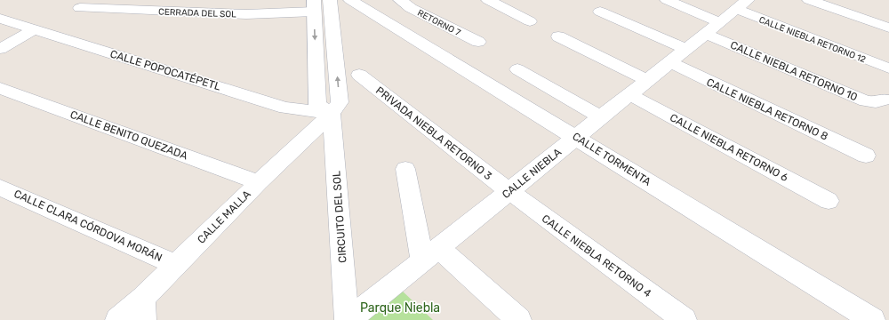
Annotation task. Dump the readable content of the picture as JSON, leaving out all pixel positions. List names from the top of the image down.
{
  "streets": {
    "street": [
      "CERRADA DEL SOL",
      "RETORNO 7",
      "CALLE NIEBLA RETORNO 12",
      "CALLE POPOCATÉPETL",
      "CALLE NIEBLA RETORNO 10",
      "CALLE NIEBLA RETORNO 8",
      "PRIVADA NIEBLA RETORNO 3",
      "CALLE BENITO QUEZADA",
      "CALLE NIEBLA RETORNO 6",
      "CALLE TORMENTA",
      "CALLE NIEBLA",
      "CALLE MALLA",
      "CIRCUITO DEL SOL",
      "CALLE CLARA CÓRDOVA MORÁN",
      "CALLE NIEBLA RETORNO 4"
    ]
  },
  "crossings": [
    ["CALLE NIEBLA RETORNO 12", "CALLE NIEBLA"],
    ["CALLE POPOCATÉPETL", "CALLE MALLA"],
    ["CALLE POPOCATÉPETL", "CIRCUITO DEL SOL"],
    ["CALLE NIEBLA RETORNO 10", "CALLE NIEBLA"],
    ["CALLE NIEBLA RETORNO 8", "CALLE NIEBLA"],
    ["PRIVADA NIEBLA RETORNO 3", "CALLE NIEBLA"],
    ["PRIVADA NIEBLA RETORNO 3", "CALLE NIEBLA RETORNO 4"],
    ["CALLE BENITO QUEZADA", "CALLE MALLA"],
    ["CALLE NIEBLA RETORNO 6", "CALLE NIEBLA"],
    ["CALLE TORMENTA", "CALLE NIEBLA"],
    ["CALLE NIEBLA", "CIRCUITO DEL SOL"],
    ["CALLE NIEBLA", "CALLE NIEBLA RETORNO 4"],
    ["CALLE MALLA", "CIRCUITO DEL SOL"],
    ["CALLE MALLA", "CALLE CLARA CÓRDOVA MORÁN"]
  ],
  "parks": ["Parque Niebla"]
}
